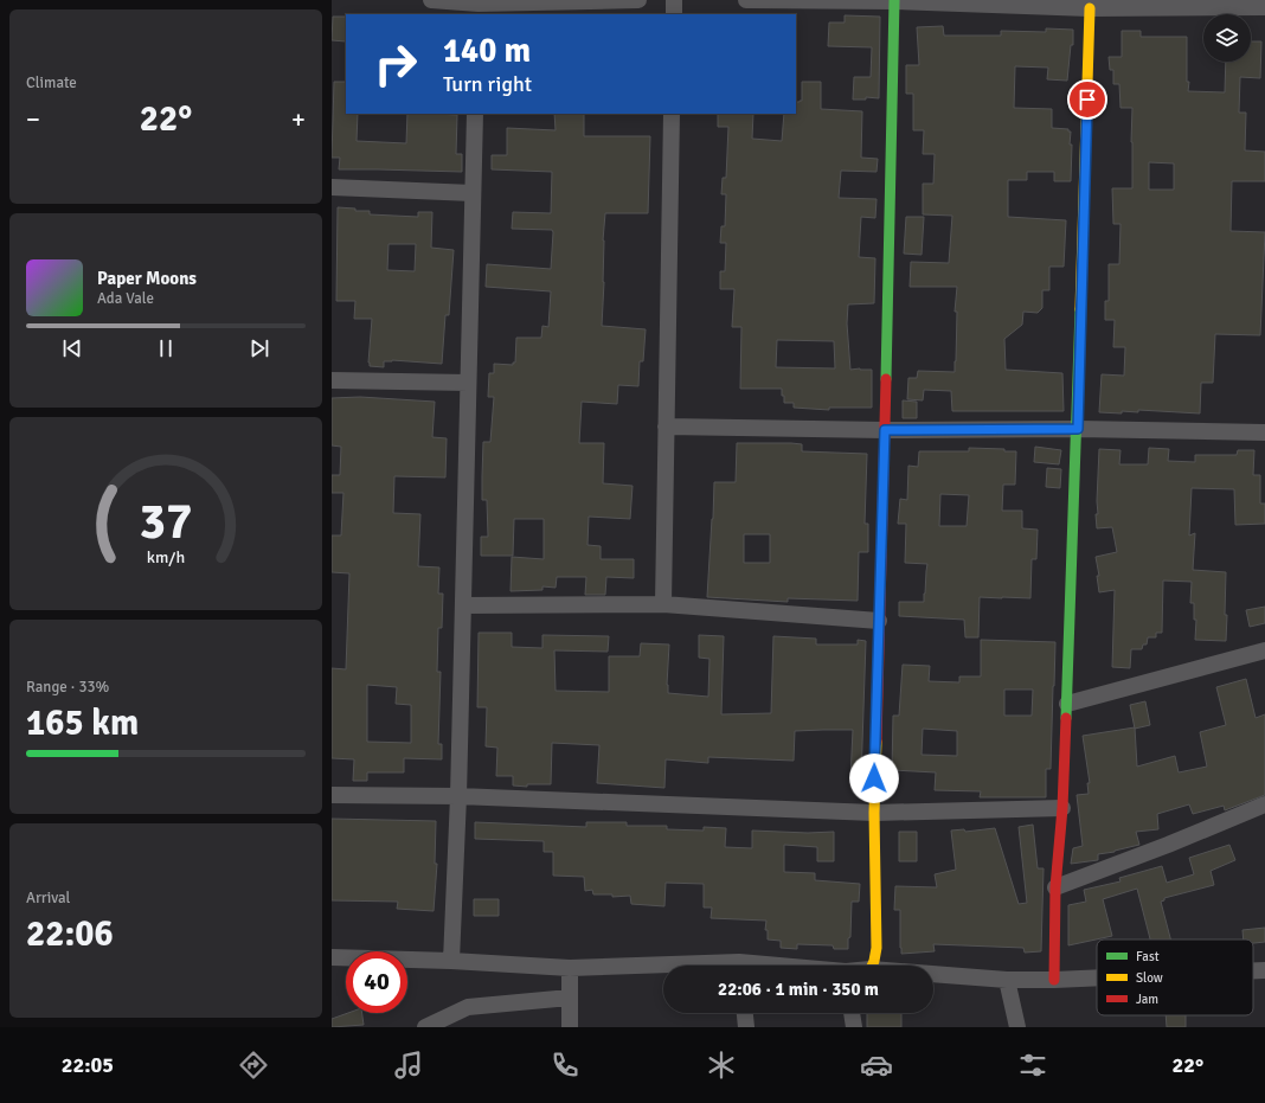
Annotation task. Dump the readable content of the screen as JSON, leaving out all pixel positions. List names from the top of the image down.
{
  "legend": ["Fast", "Slow", "Jam"],
  "page": {
    "tile": [
      "Climate",
      ["Range · 33%", "165 km"],
      ["Arrival", "22:06"]
    ],
    "turn": ["140 m", "Turn right"],
    "heat": ["−", "22°", "+"],
    "song": ["Paper Moons", "Ada Vale"],
    "limit": "40",
    "trip": "22:06 · 1 min · 350 m",
    "tabs": ["22:05", "22°"],
    "gauge": ["37", "km/h"]
  }
}
